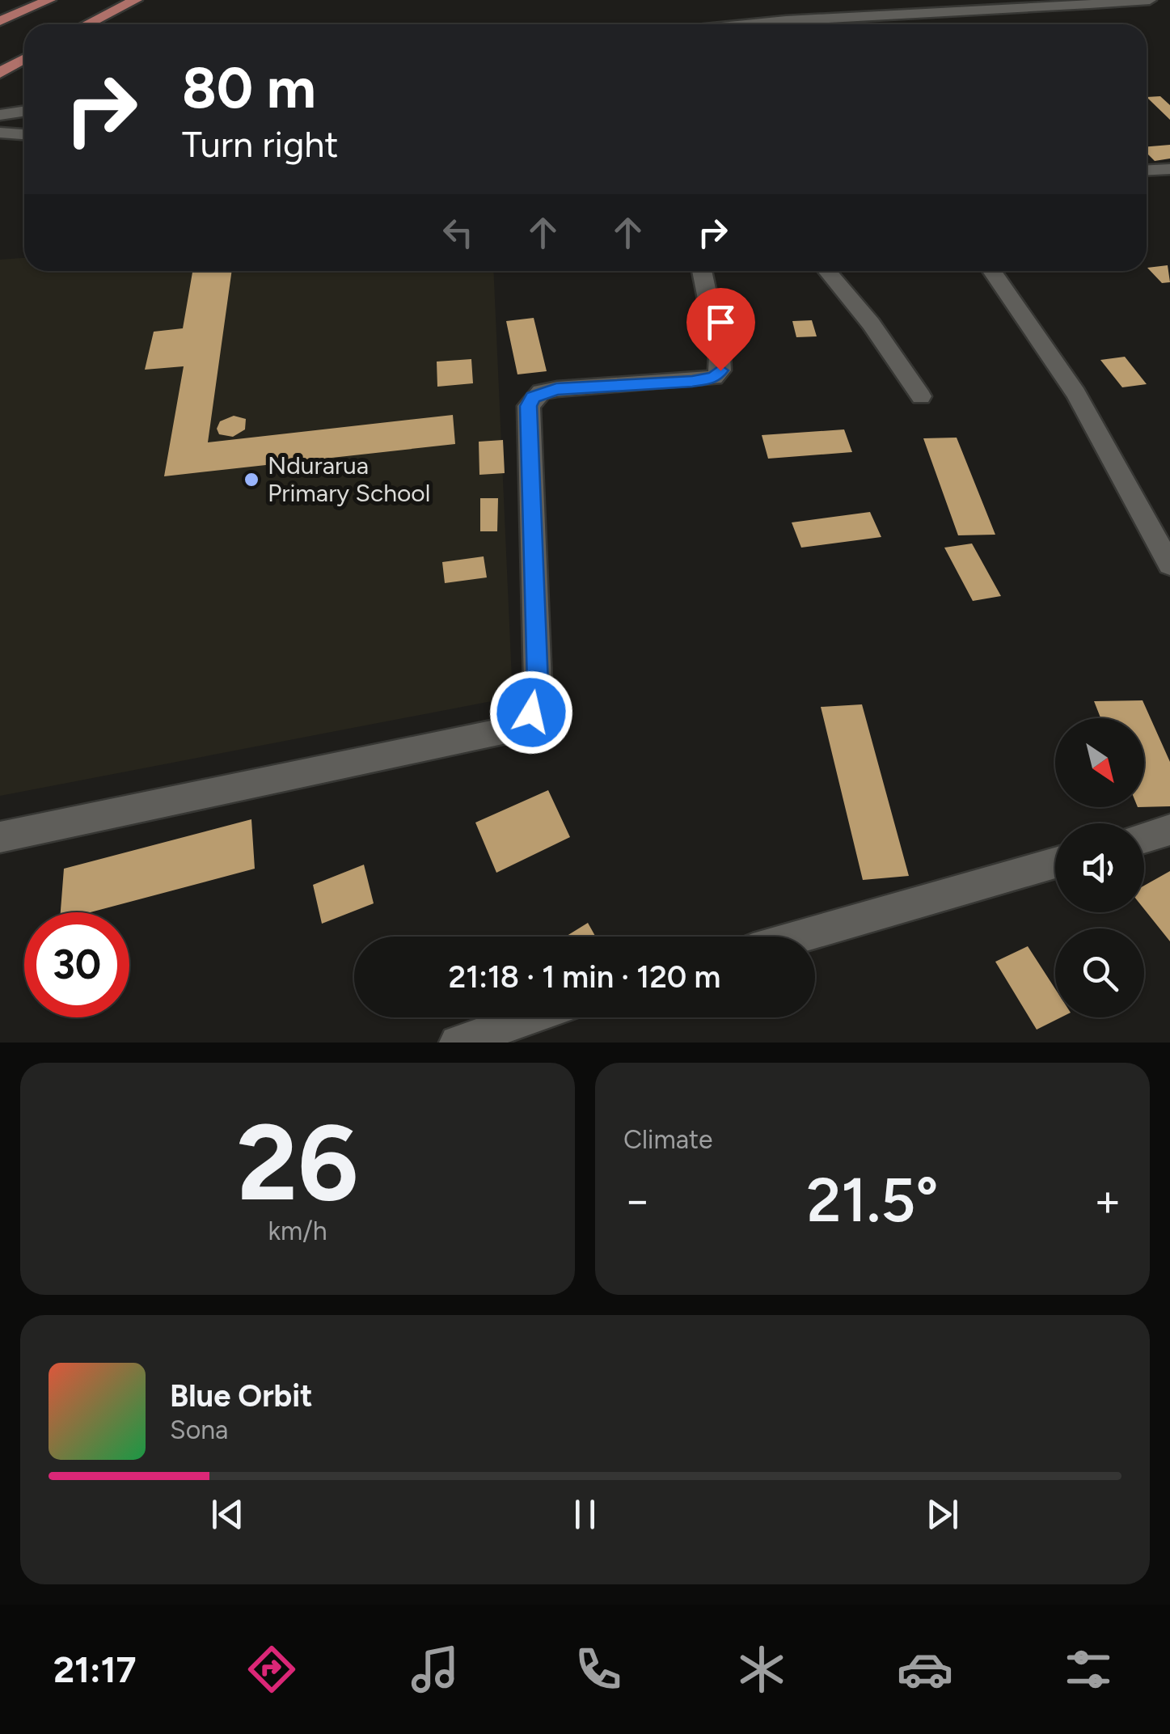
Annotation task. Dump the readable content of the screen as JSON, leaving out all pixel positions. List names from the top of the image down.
{
  "places": ["Ndurarua Primary School"],
  "north": "bottom right",
  "page": {
    "turn": ["80 m", "Turn right"],
    "limit": "30",
    "trip": "21:18 · 1 min · 120 m",
    "tile": [
      ["26", "km/h"],
      "Climate"
    ],
    "heat": ["−", "21.5°", "+"],
    "song": ["Blue Orbit", "Sona"],
    "tabs": "21:17"
  }
}
